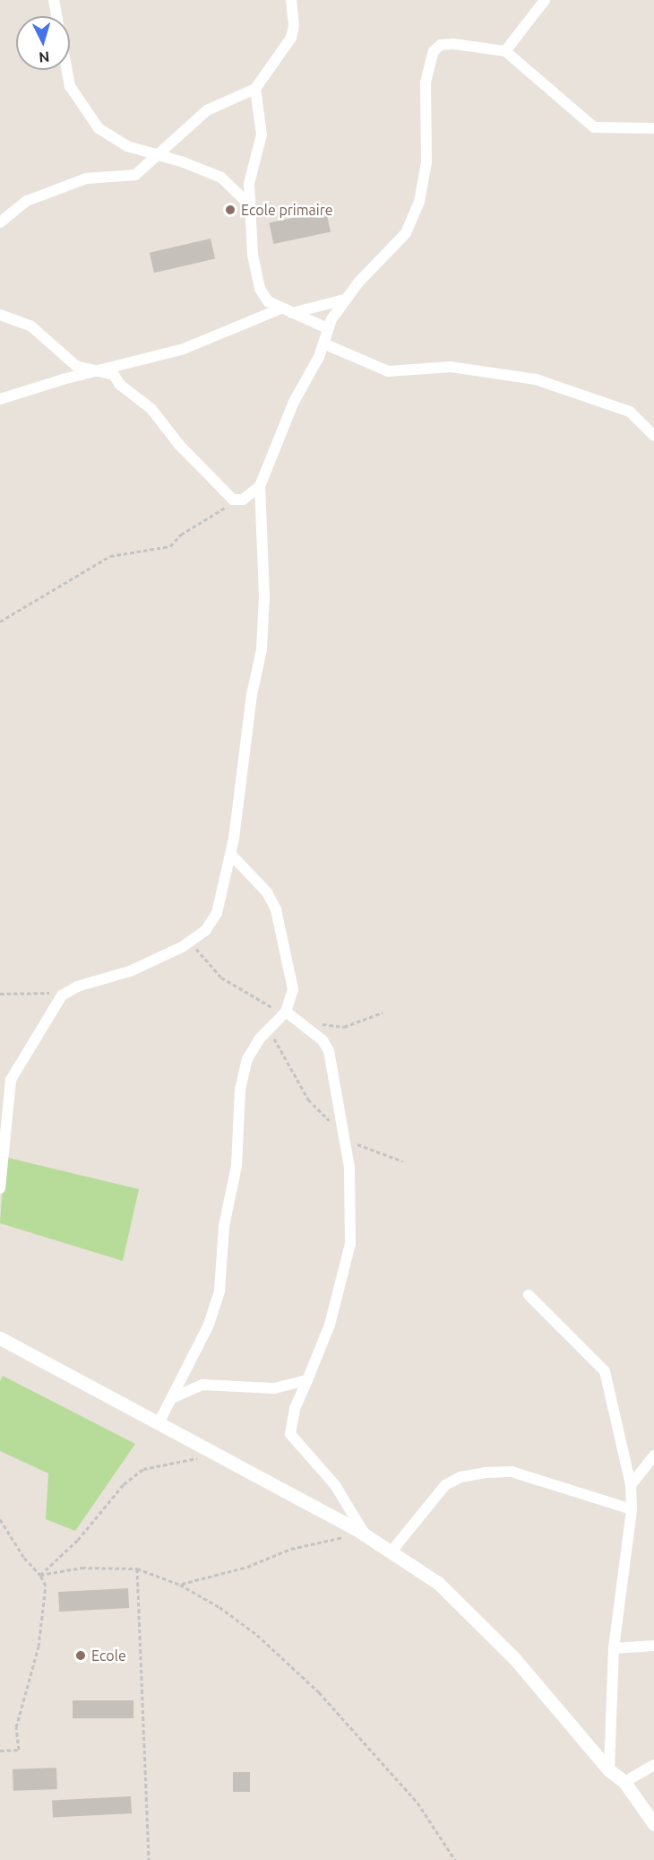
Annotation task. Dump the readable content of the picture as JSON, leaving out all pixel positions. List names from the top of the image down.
{
  "places": ["Ecole primaire", "Ecole"],
  "north": "bottom"
}
